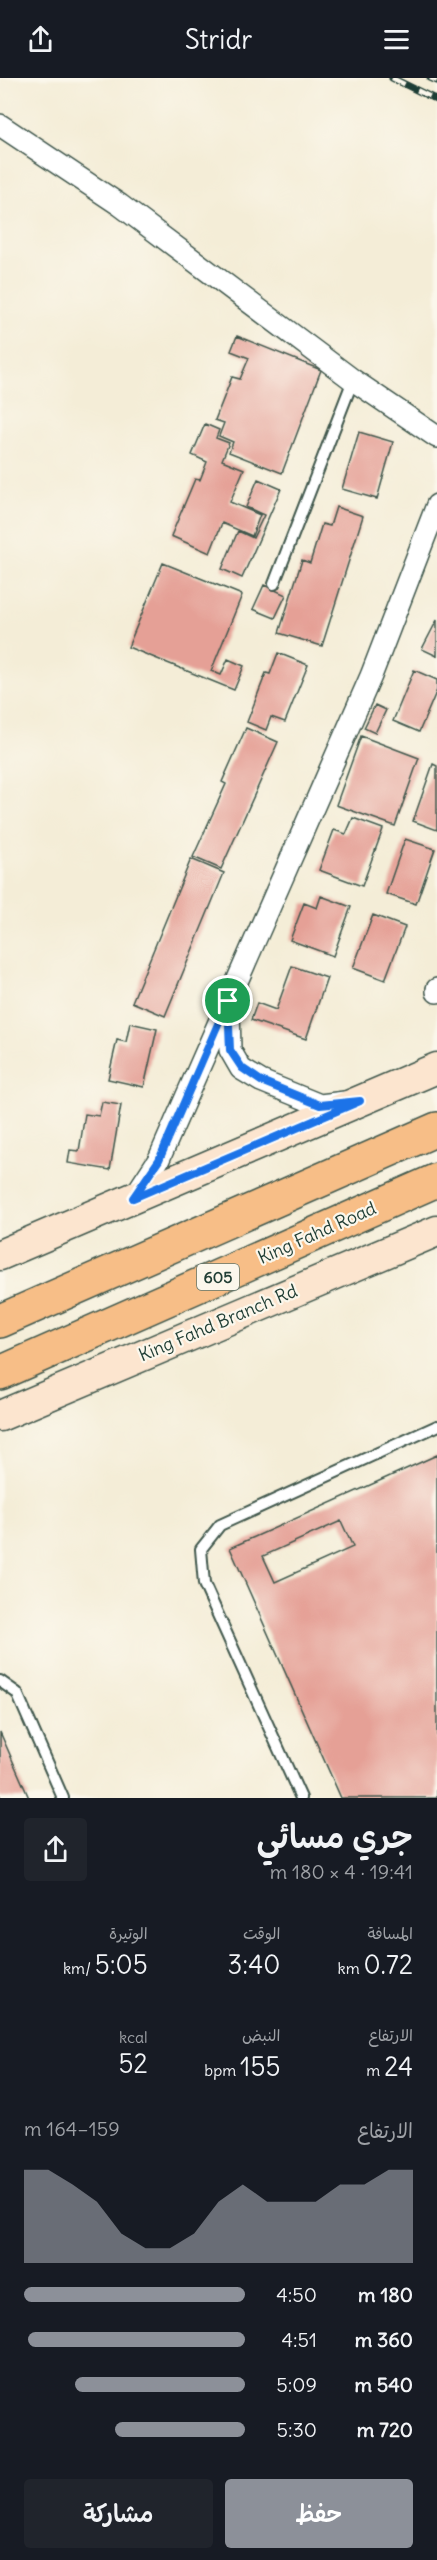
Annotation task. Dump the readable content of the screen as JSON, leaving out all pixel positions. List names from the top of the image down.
{
  "streets": {
    "highway": ["King Fahd Road", "605"],
    "main road": ["King Fahd Branch Rd"]
  },
  "page": {
    "header": "Stridr",
    "heading": ["جري مسائي", "19:41 · 4 × 180 m"],
    "stats": [
      ["المسافة", "0.72 km"],
      ["الوقت", "3:40"],
      ["الوتيرة", "5:05 /km"],
      ["الارتفاع", "24 m"],
      ["النبض", "155 bpm"],
      ["kcal", "52"]
    ],
    "chart": ["الارتفاع", "159–164 m"],
    "list": [
      {
        "name": "180 m",
        "note": "4:50"
      },
      {
        "name": "360 m",
        "note": "4:51"
      },
      {
        "name": "540 m",
        "note": "5:09"
      },
      {
        "name": "720 m",
        "note": "5:30"
      }
    ],
    "buttons": ["حفظ", "مشاركة"]
  }
}
